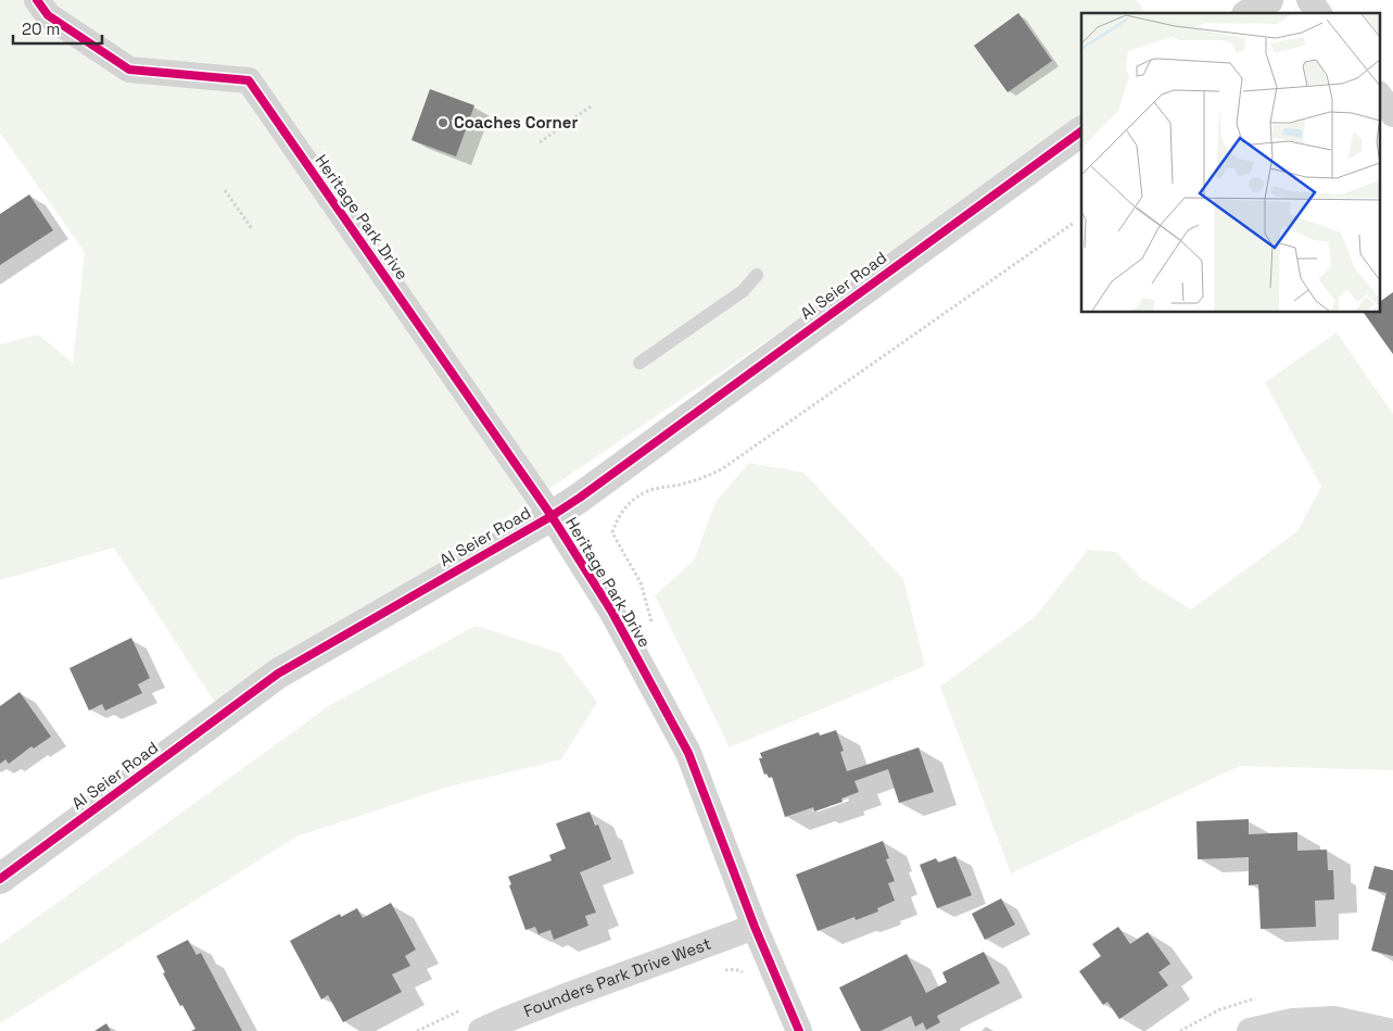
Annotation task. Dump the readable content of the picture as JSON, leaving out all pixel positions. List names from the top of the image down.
{
  "streets": {
    "street": ["Heritage Park Drive", "Al Seier Road", "Founders Park Drive West"]
  },
  "crossings": [
    ["Heritage Park Drive", "Al Seier Road"],
    ["Heritage Park Drive", "Founders Park Drive West"]
  ],
  "places": ["Coaches Corner"],
  "scale_bar": "20 m"
}
